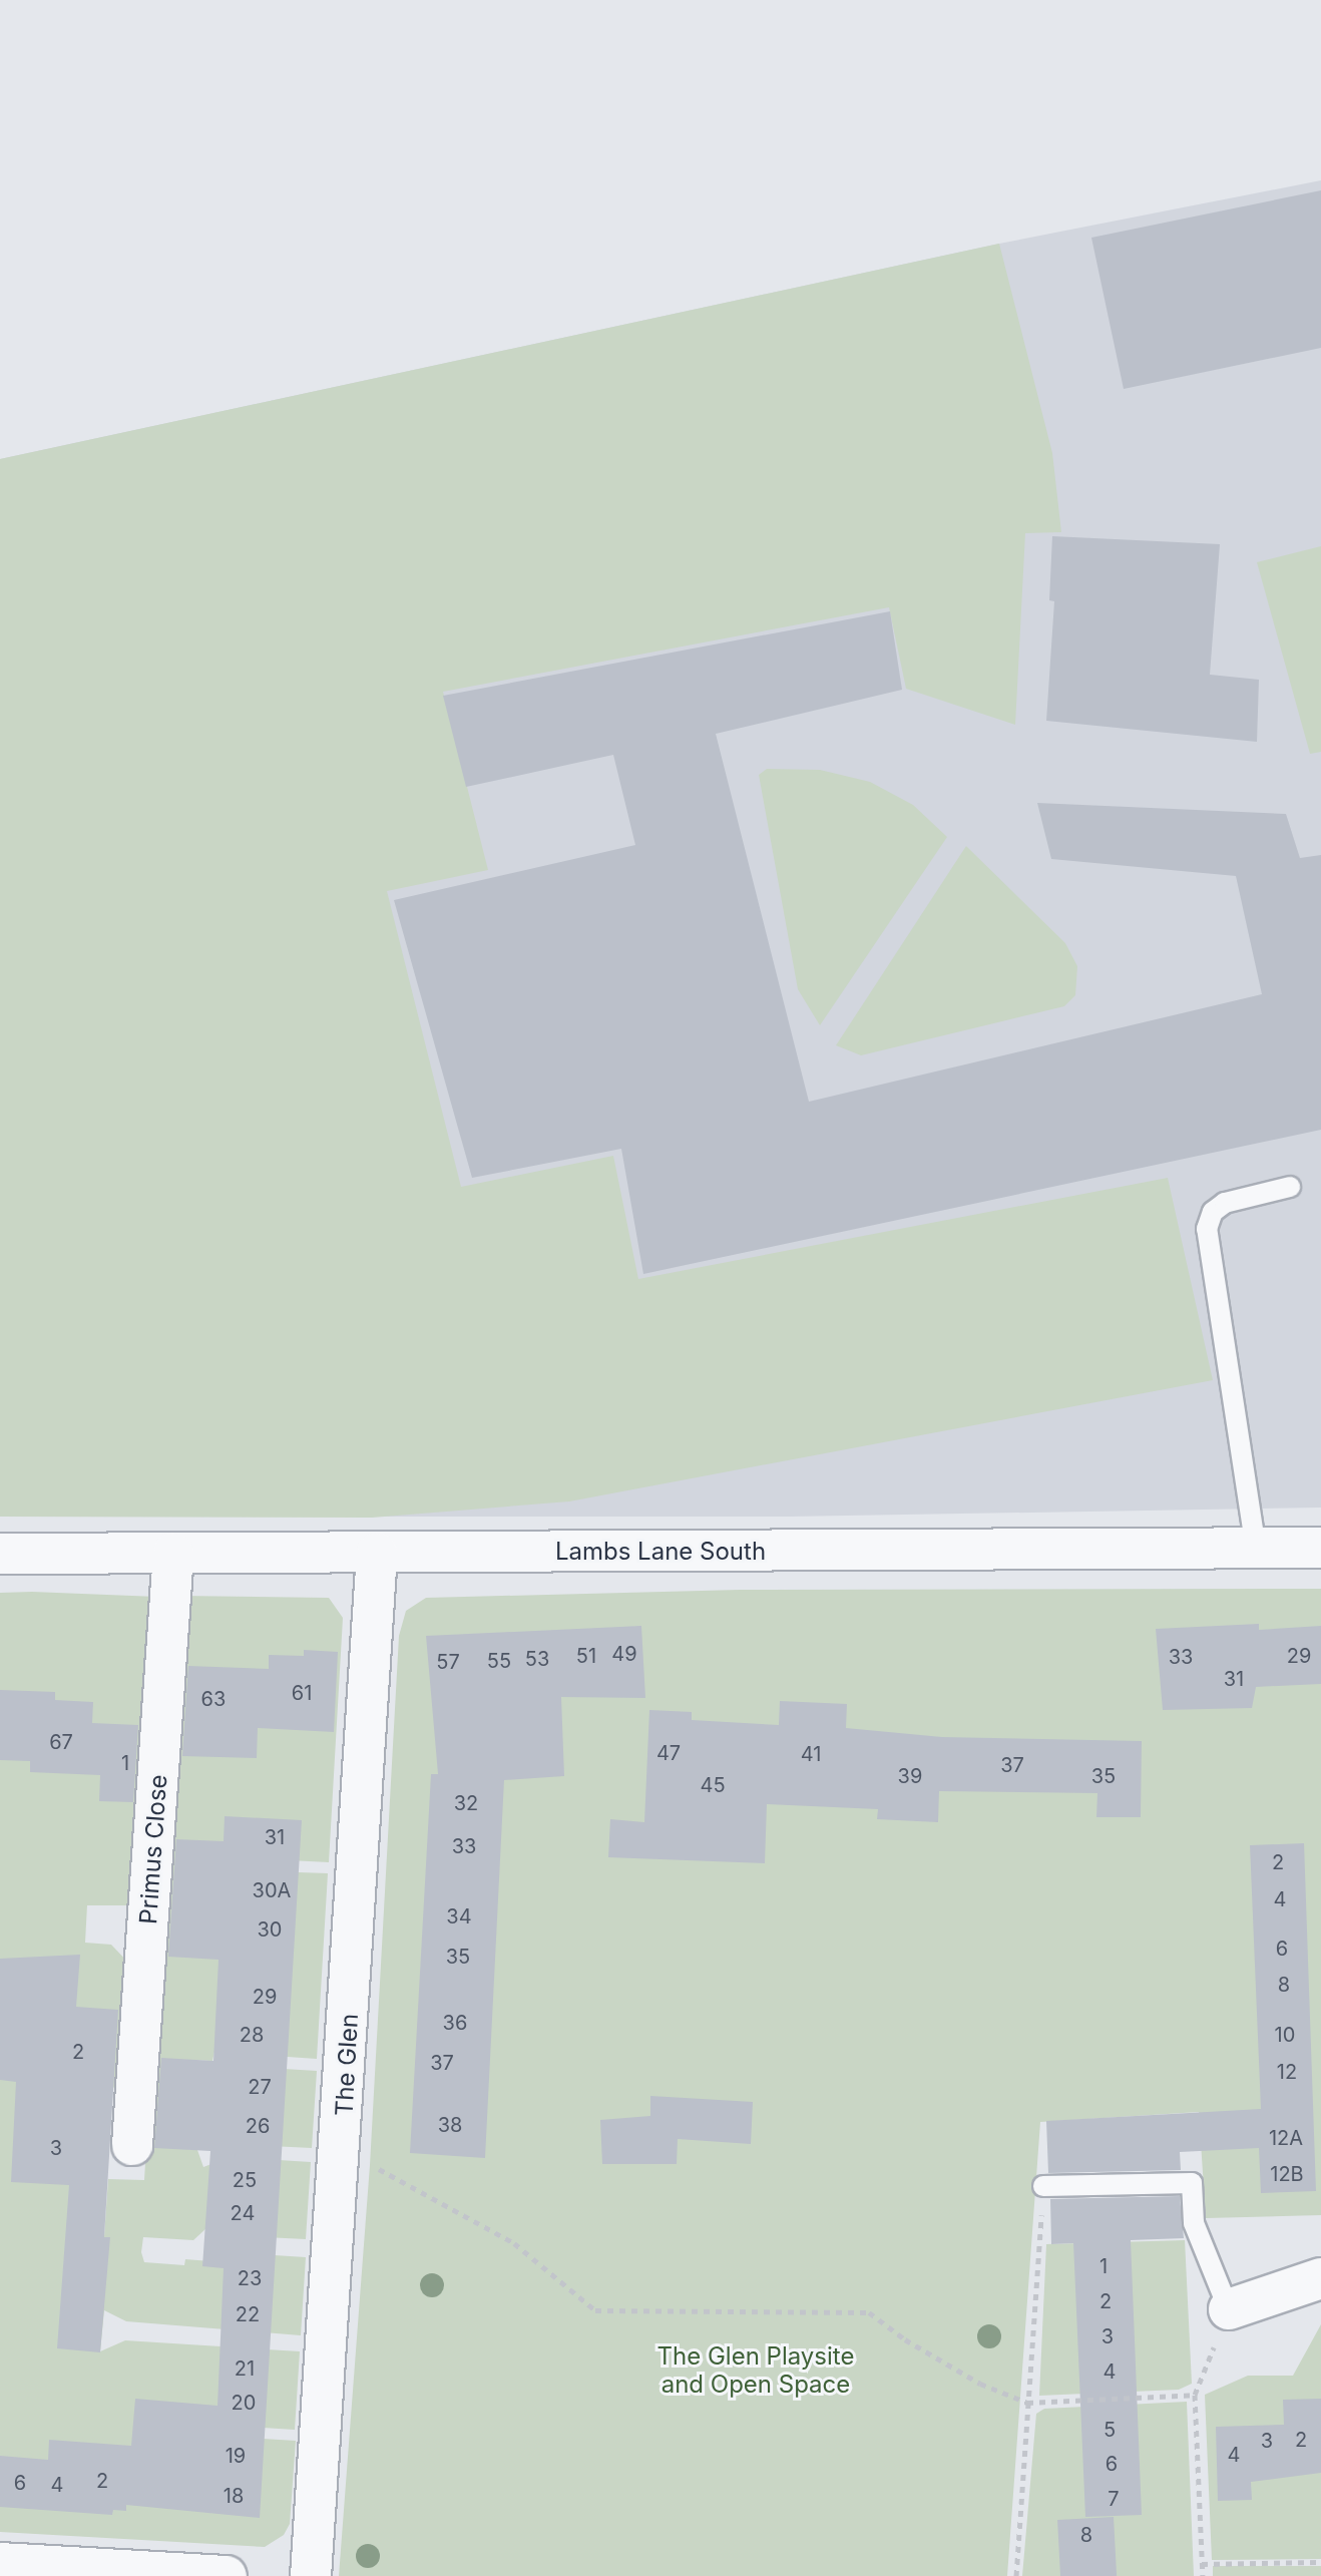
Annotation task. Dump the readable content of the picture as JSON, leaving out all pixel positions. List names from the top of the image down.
{
  "streets": {
    "street": ["Lambs Lane South", "Primus Close", "The Glen"]
  },
  "crossings": [
    ["Lambs Lane South", "Primus Close"],
    ["Lambs Lane South", "The Glen"]
  ],
  "parks": ["The Glen Playsite and Open Space"],
  "house_numbers": [
    "49",
    "51",
    "29",
    "33",
    "53",
    "55",
    "57",
    "31",
    "61",
    "63",
    "67",
    "47",
    "41",
    "1",
    "37",
    "39",
    "35",
    "45",
    "32",
    "31",
    "33",
    "2",
    "30A",
    "4",
    "34",
    "30",
    "6",
    "35",
    "8",
    "29",
    "36",
    "28",
    "10",
    "2",
    "37",
    "12",
    "27",
    "38",
    "26",
    "12A",
    "3",
    "12B",
    "25",
    "24",
    "1",
    "23",
    "2",
    "22",
    "3",
    "21",
    "4",
    "20",
    "5",
    "2",
    "3",
    "4",
    "19",
    "6",
    "2",
    "6",
    "4",
    "18",
    "7",
    "8"
  ]
}
